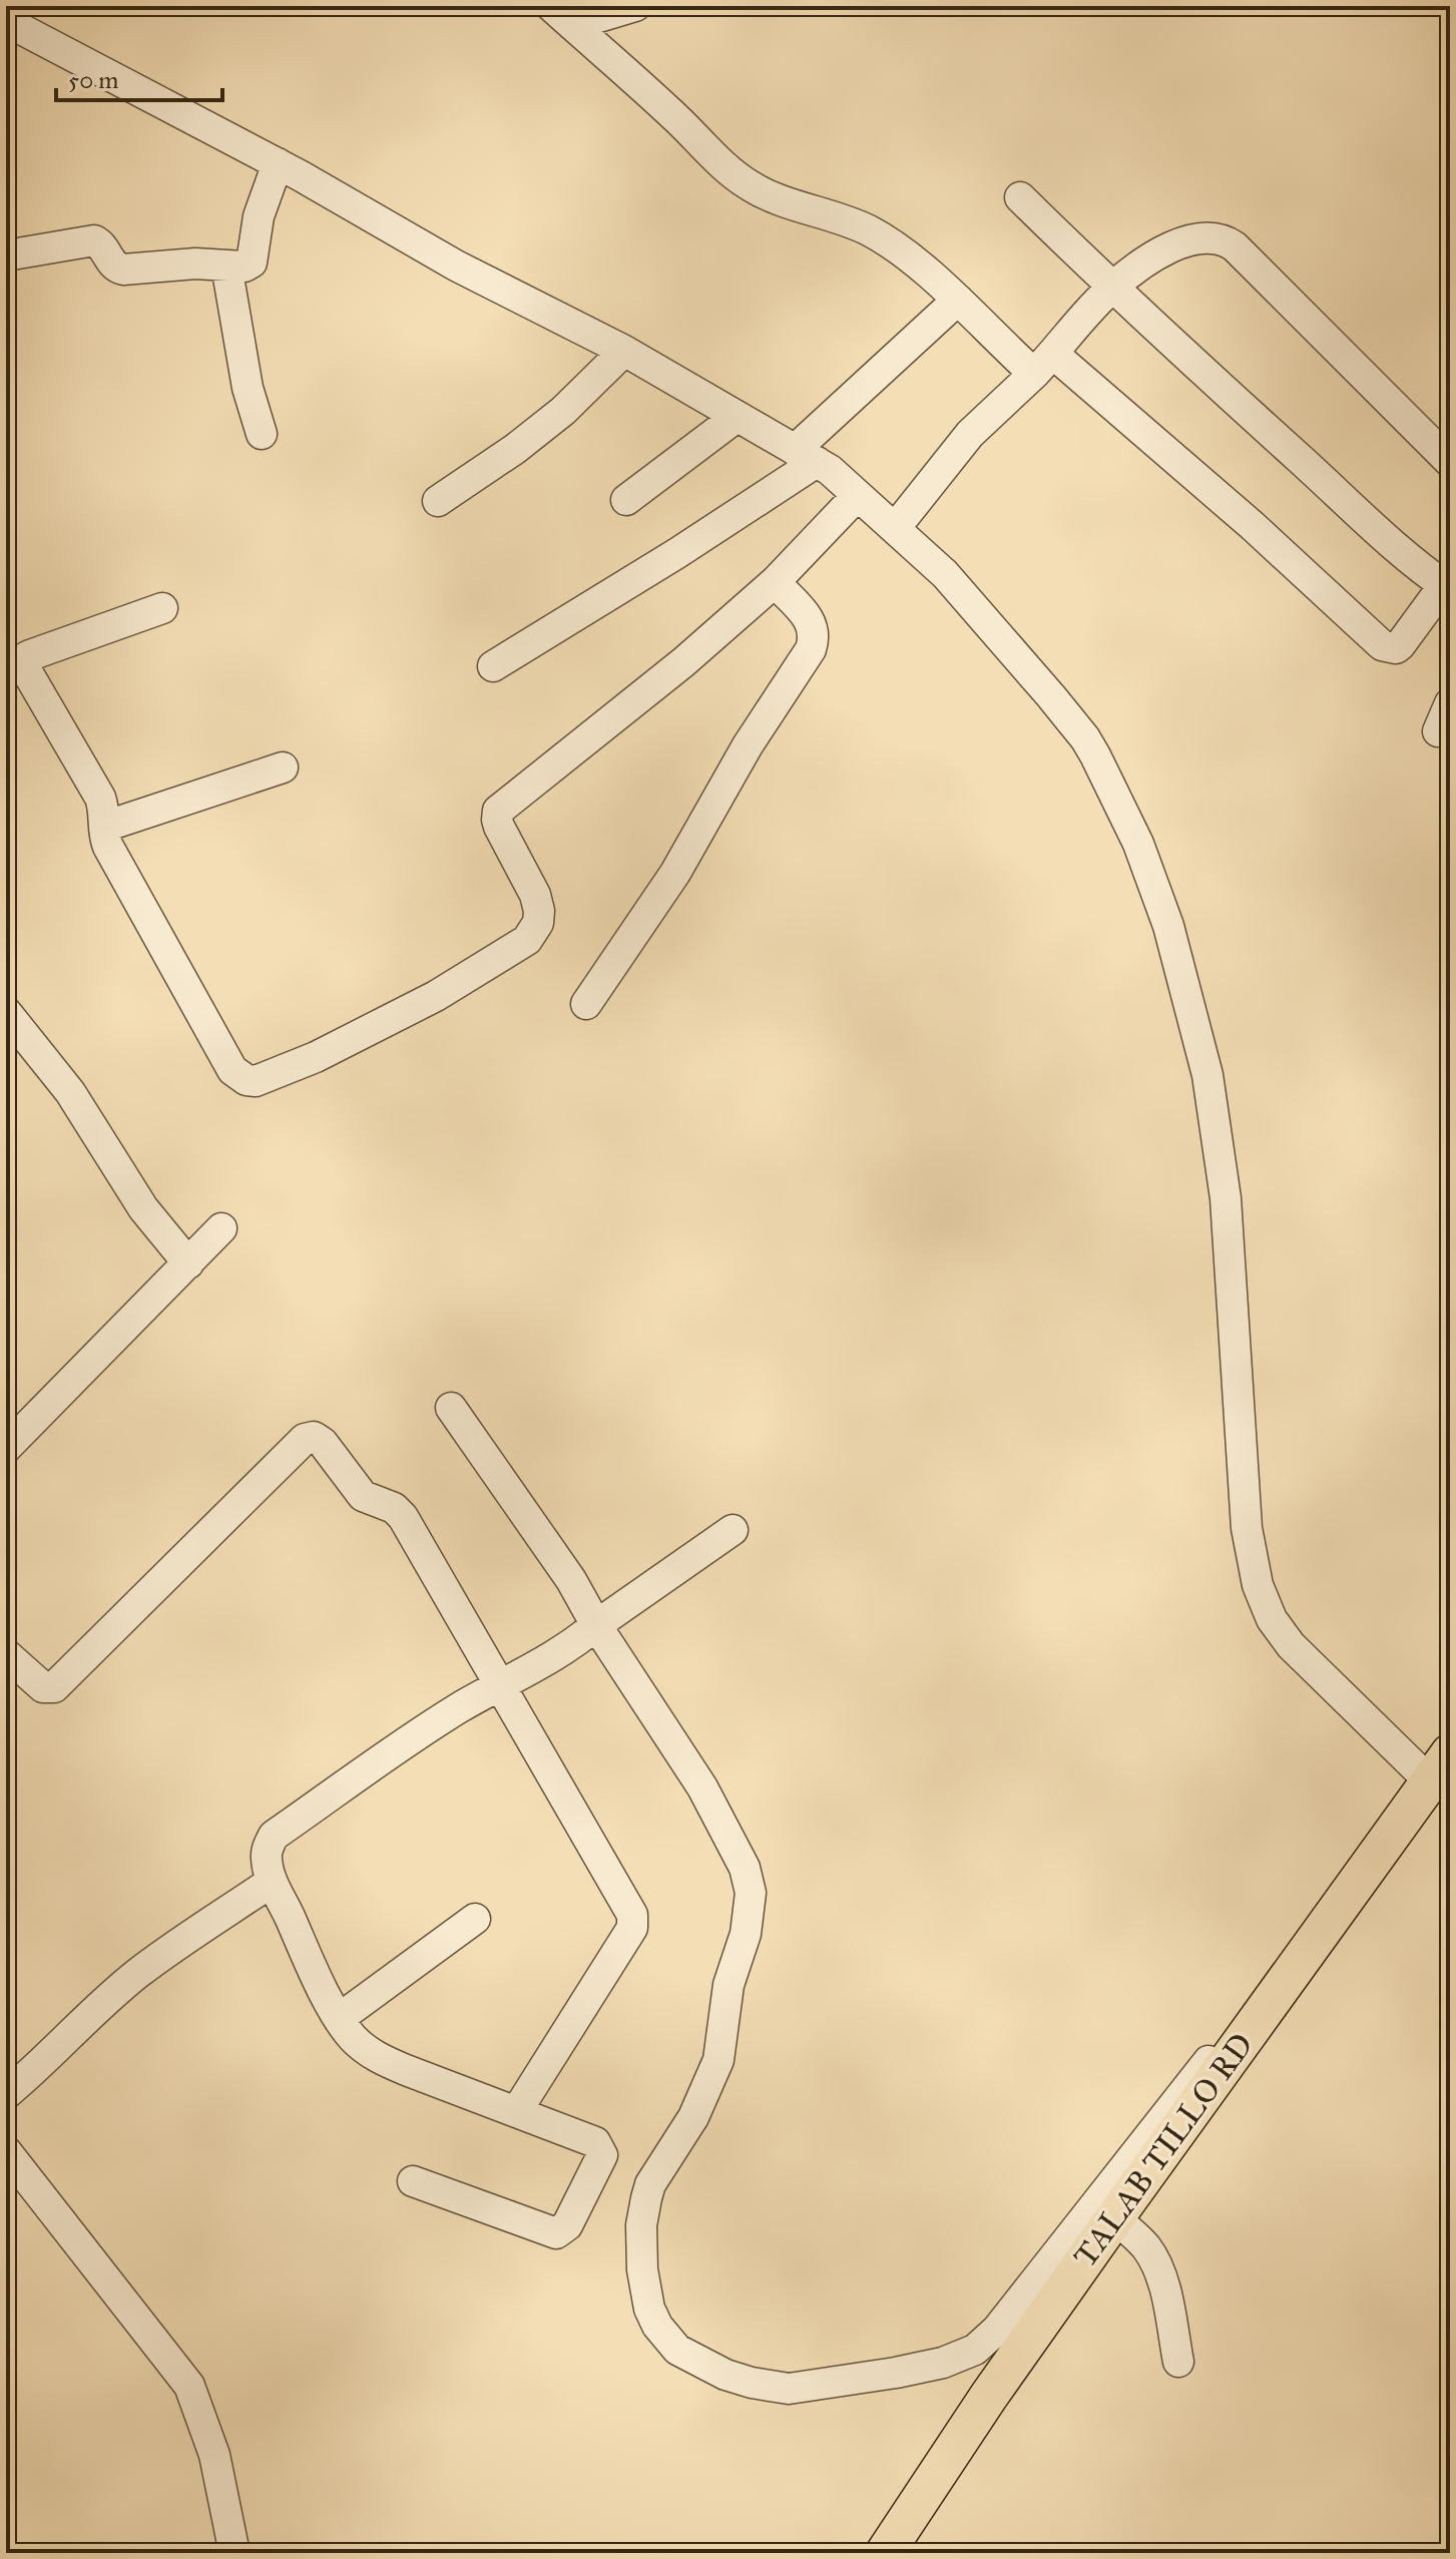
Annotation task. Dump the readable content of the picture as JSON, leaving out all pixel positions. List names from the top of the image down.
{
  "streets": {
    "main road": ["TALAB TILLO RD"]
  },
  "scale_bar": "50 m"
}
